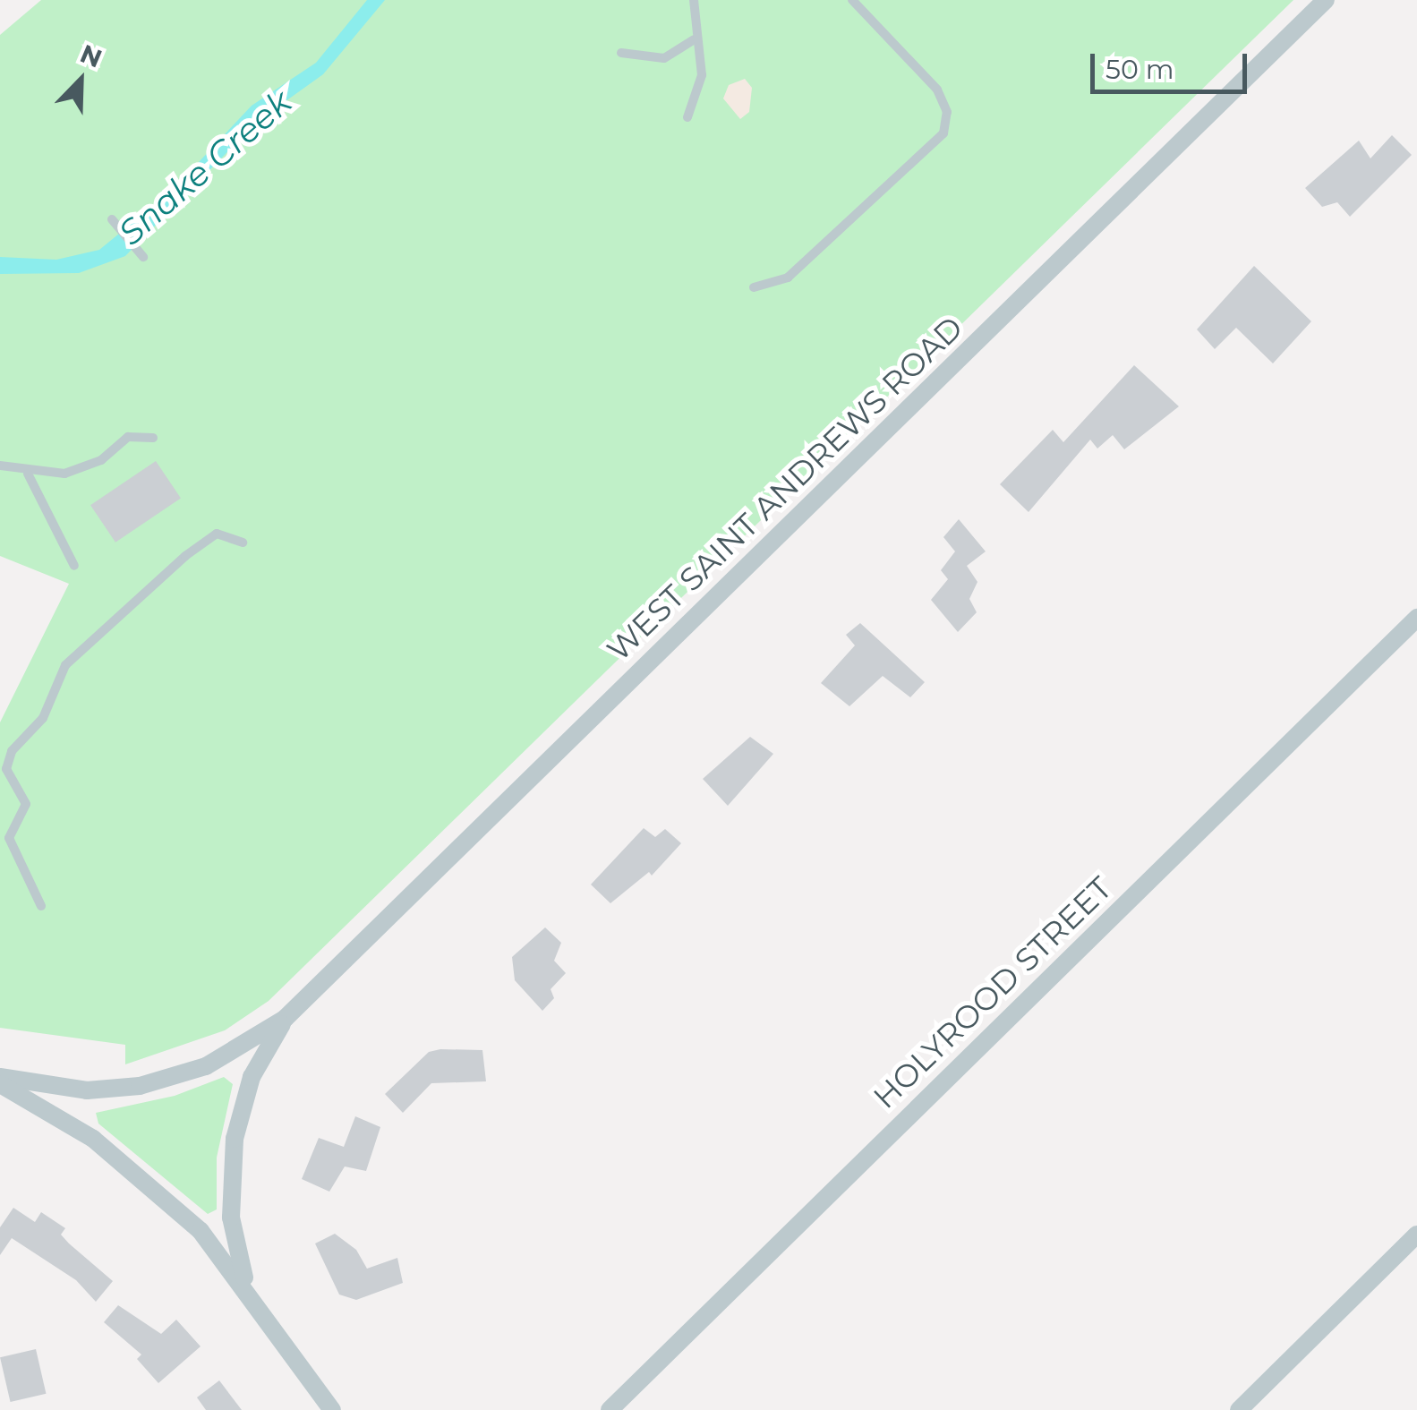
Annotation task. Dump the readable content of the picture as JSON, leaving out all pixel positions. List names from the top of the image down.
{
  "streets": {
    "street": ["WEST SAINT ANDREWS ROAD", "HOLYROOD STREET"]
  },
  "water": ["Snake Creek"],
  "scale_bar": "50 m",
  "north": "top right"
}
